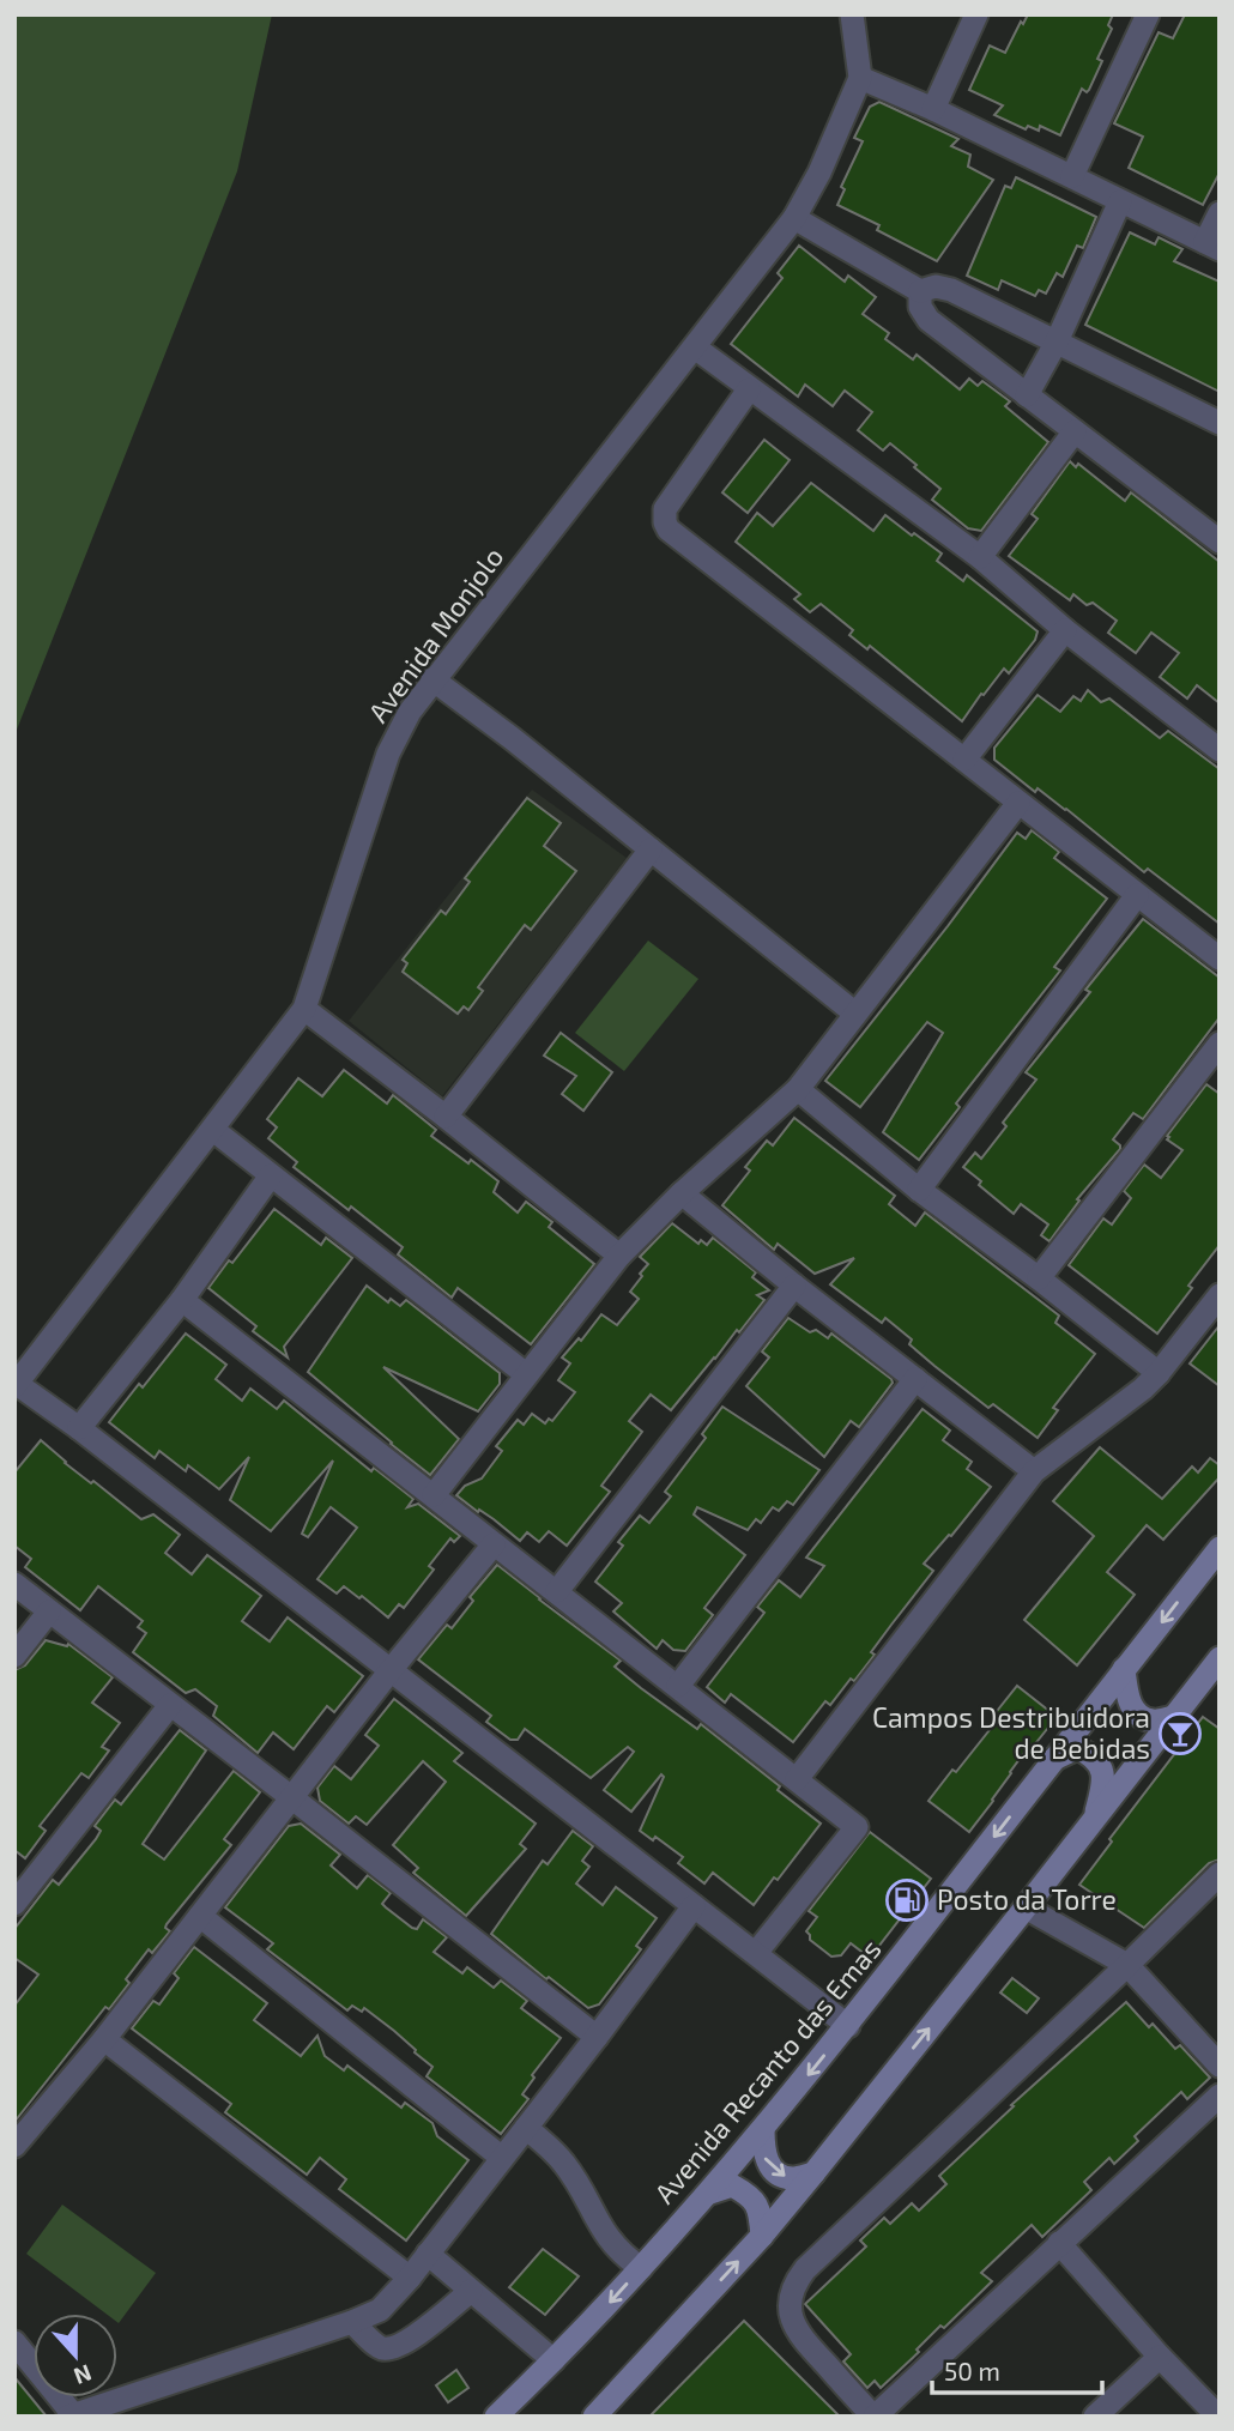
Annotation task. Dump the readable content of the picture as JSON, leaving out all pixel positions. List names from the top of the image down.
{
  "streets": {
    "main road": ["Avenida Recanto das Emas"],
    "street": ["Avenida Monjolo"]
  },
  "places": {
    "bar": ["Campos Destribuidora de Bebidas"],
    "fuel station": ["Posto da Torre"]
  },
  "scale_bar": "50 m",
  "north": "bottom"
}
